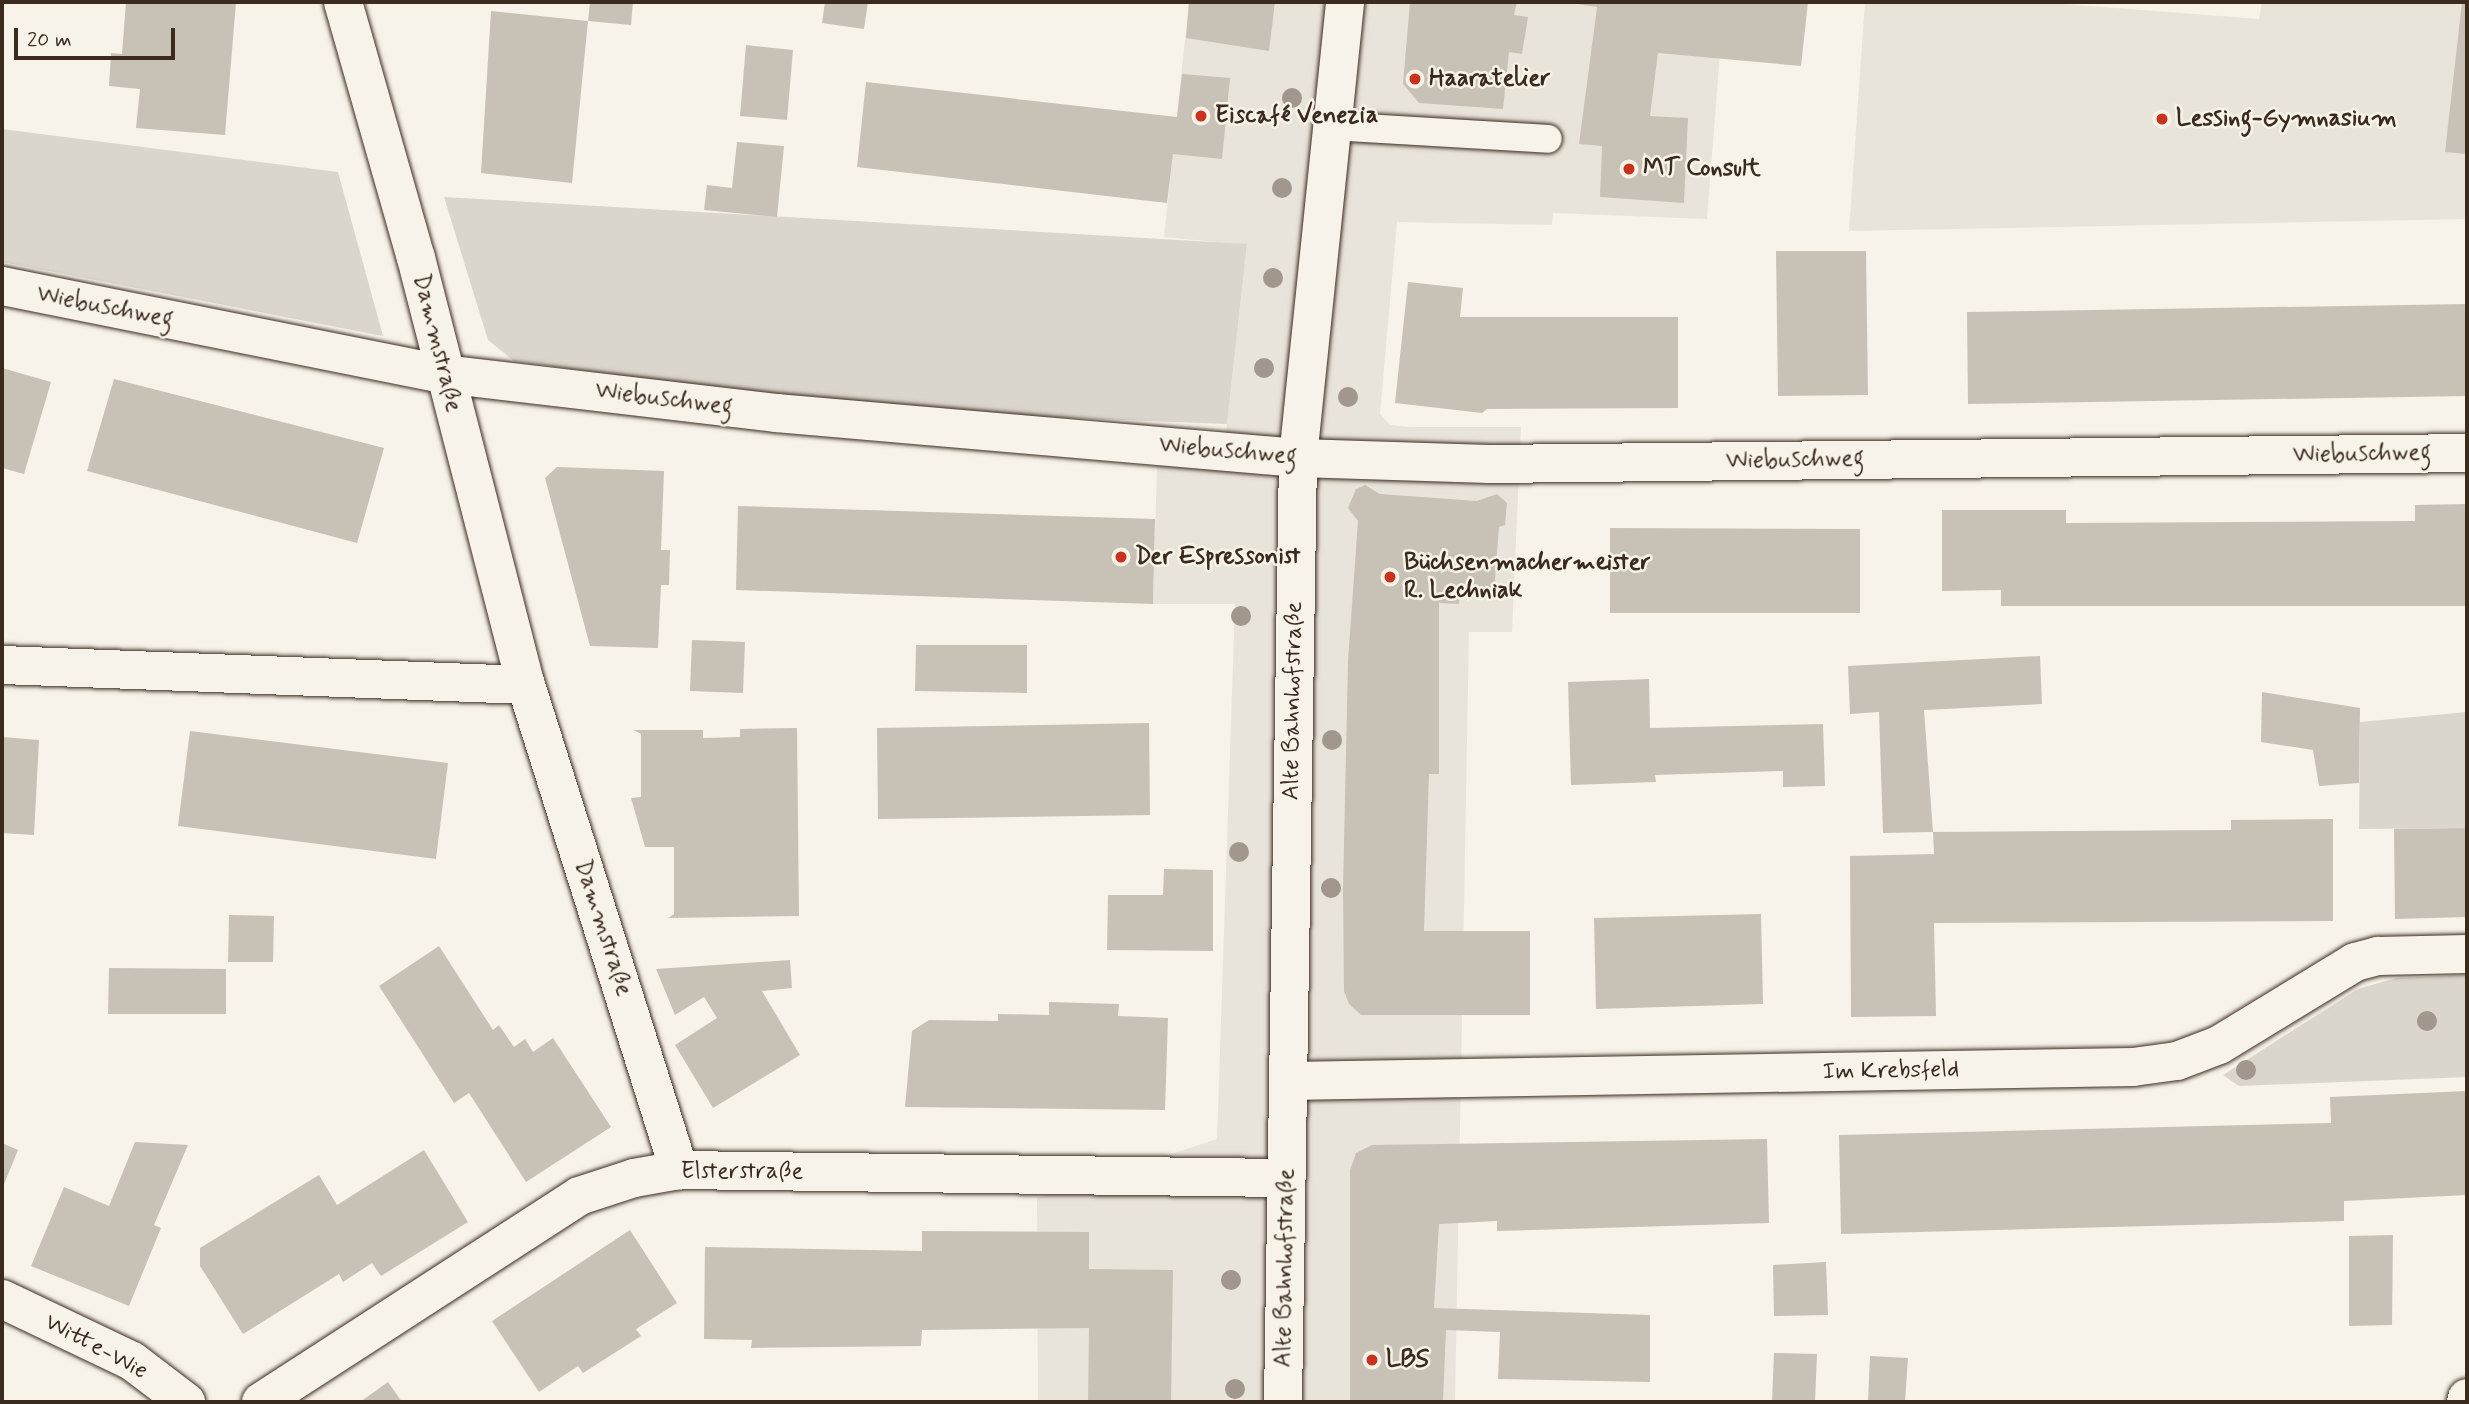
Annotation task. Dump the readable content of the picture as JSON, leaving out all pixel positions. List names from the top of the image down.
{
  "streets": {
    "street": [
      "Wiebuschweg",
      "Dammstraße",
      "Alte Bahnhofstraße",
      "Im Krebsfeld",
      "Elsterstraße",
      "Witte-Wie"
    ]
  },
  "crossings": [
    ["Wiebuschweg", "Dammstraße"],
    ["Wiebuschweg", "Alte Bahnhofstraße"],
    ["Dammstraße", "Elsterstraße"],
    ["Alte Bahnhofstraße", "Im Krebsfeld"],
    ["Alte Bahnhofstraße", "Elsterstraße"]
  ],
  "places": [
    "Haaratelier",
    "Eiscafé Venezia",
    "Lessing-Gymnasium",
    "MT Consult",
    "Der Espressonist",
    "Büchsenmachermeister R. Lechniak",
    "LBS"
  ],
  "scale_bar": "20 m"
}
